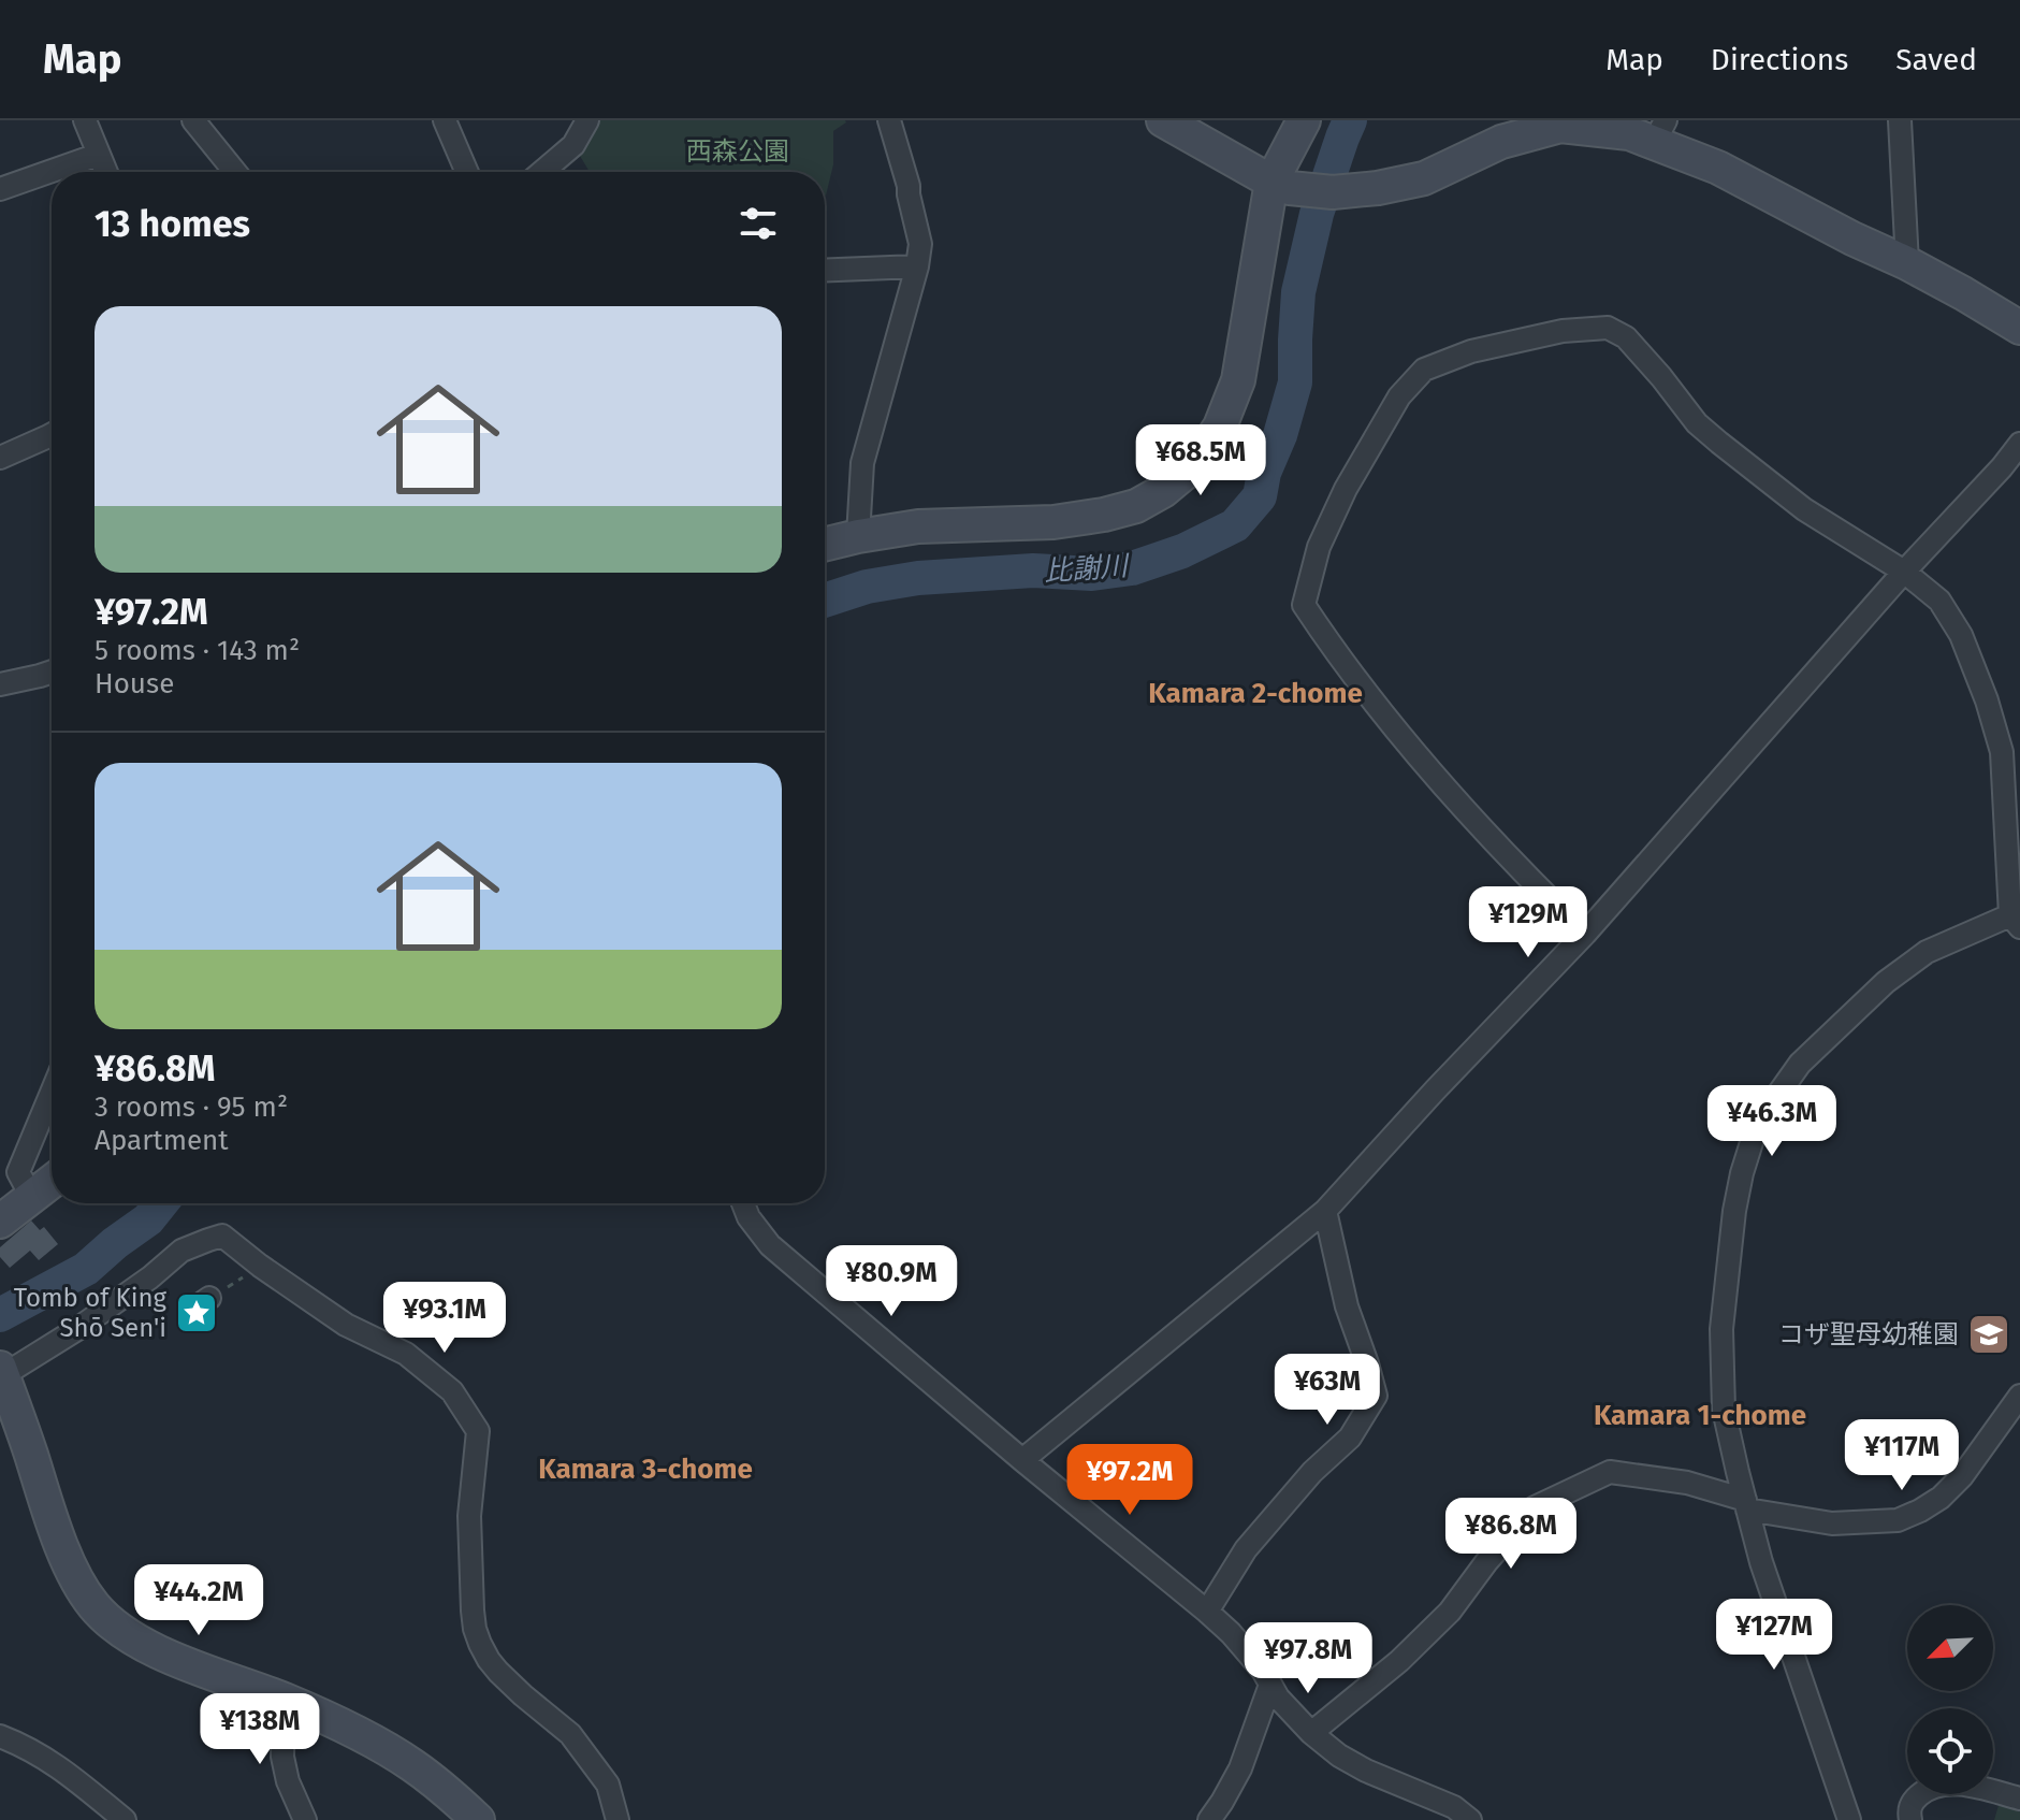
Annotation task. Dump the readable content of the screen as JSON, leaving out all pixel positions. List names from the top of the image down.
{
  "districts": ["Kamara 2-chome", "Kamara 1-chome", "Kamara 3-chome"],
  "water": ["比謝川"],
  "parks": ["西森公園"],
  "places": {
    "place": ["Tomb of King Shō Sen'i"],
    "school or university": ["コザ聖母幼稚園"]
  },
  "north": "bottom left",
  "page": {
    "header": "Map",
    "nav": ["Map", "Directions", "Saved"],
    "heading": "13 homes",
    "list": [
      {
        "name": "¥97.2M",
        "note": "5 rooms · 143 m² · House"
      },
      {
        "name": "¥86.8M",
        "note": "3 rooms · 95 m² · Apartment"
      }
    ],
    "price": [
      "¥68.5M",
      "¥129M",
      "¥46.3M",
      "¥80.9M",
      "¥93.1M",
      "¥63M",
      "¥117M",
      "¥97.2M",
      "¥86.8M",
      "¥44.2M",
      "¥127M",
      "¥97.8M",
      "¥138M"
    ]
  }
}
